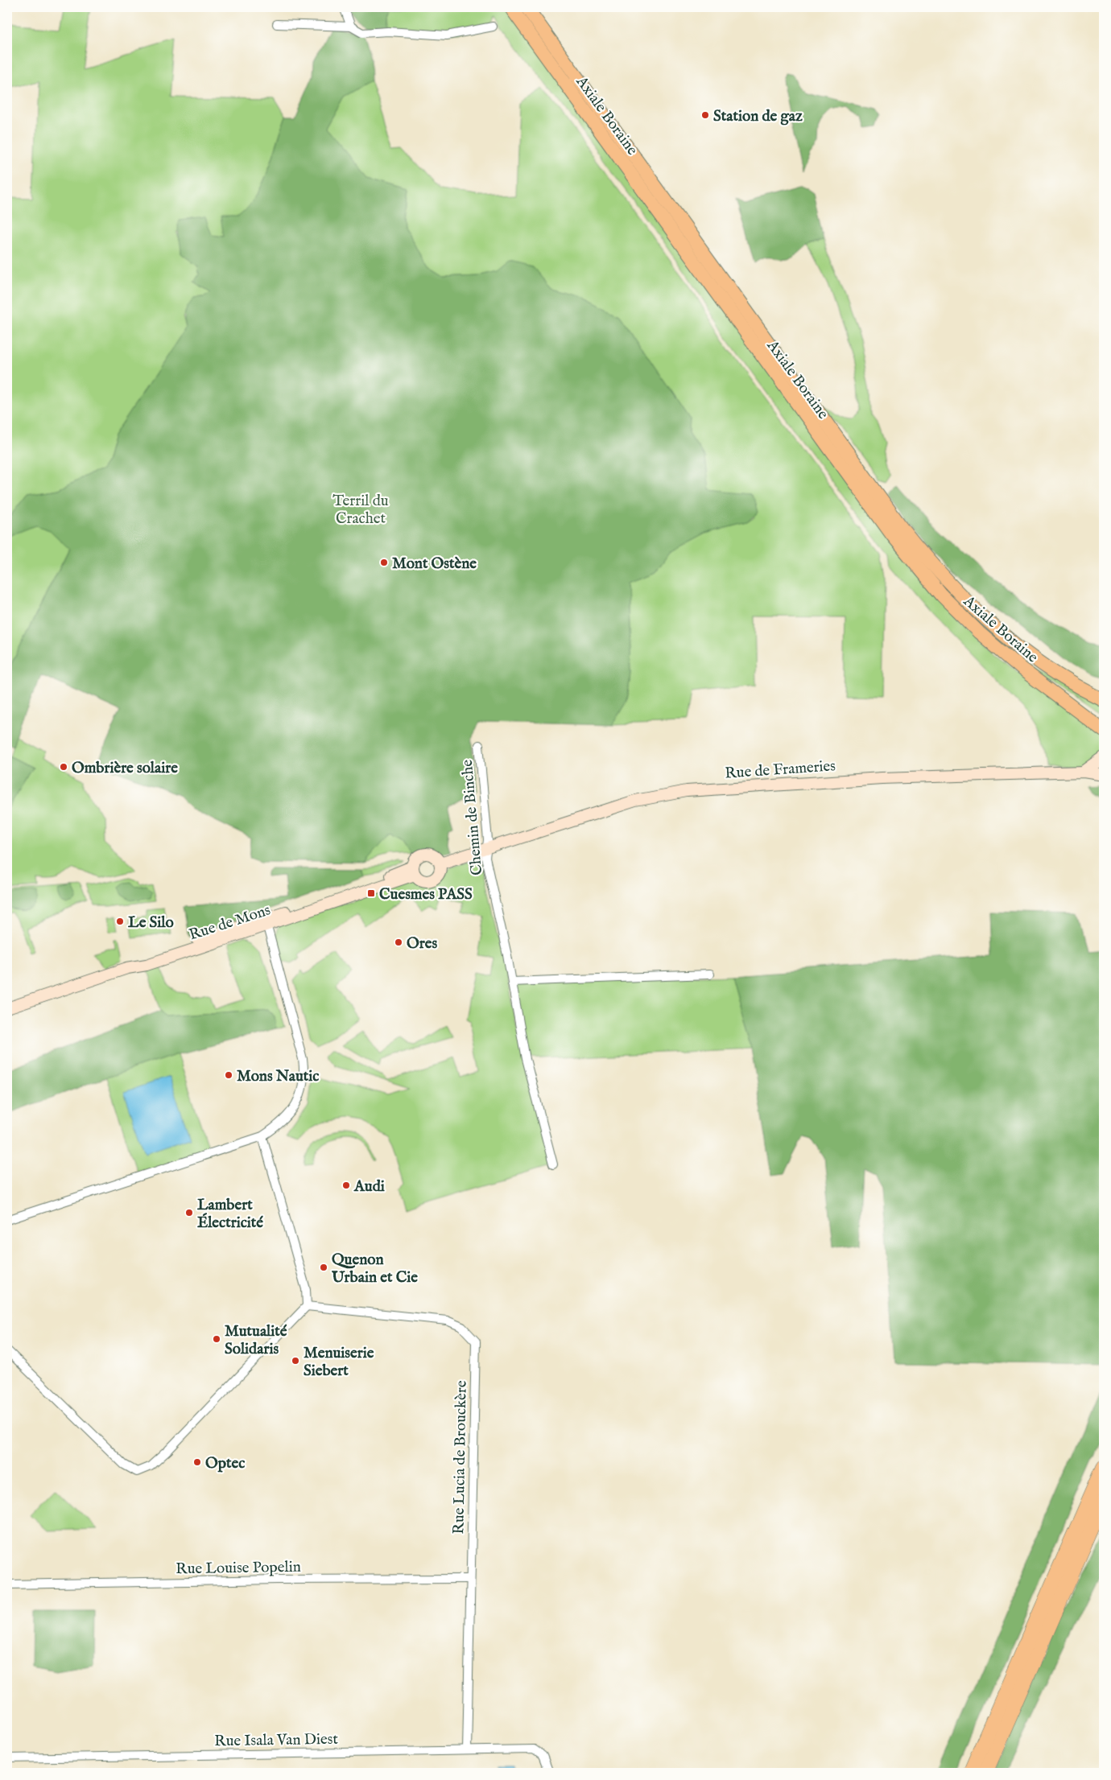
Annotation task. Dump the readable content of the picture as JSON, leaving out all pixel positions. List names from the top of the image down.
{
  "streets": {
    "highway": ["Axiale Boraine"],
    "main road": ["Rue de Frameries", "Rue de Mons"],
    "street": [
      "Chemin de Binche",
      "Rue Lucia de Brouckère",
      "Rue Louise Popelin",
      "Rue Isala Van Diest"
    ]
  },
  "crossings": [
    ["Rue de Frameries", "Chemin de Binche"],
    ["Rue Lucia de Brouckère", "Rue Louise Popelin"],
    ["Rue Lucia de Brouckère", "Rue Isala Van Diest"]
  ],
  "parks": ["Terril du Crachet"],
  "places": {
    "other": [
      "Station de gaz",
      "Mont Ostène",
      "Ombrière solaire",
      "Le Silo",
      "Ores",
      "Mons Nautic",
      "Audi",
      "Lambert Électricité",
      "Quenon Urbain et Cie",
      "Mutualité Solidaris",
      "Menuiserie Siebert",
      "Optec"
    ],
    "transit": ["Cuesmes PASS"]
  }
}
